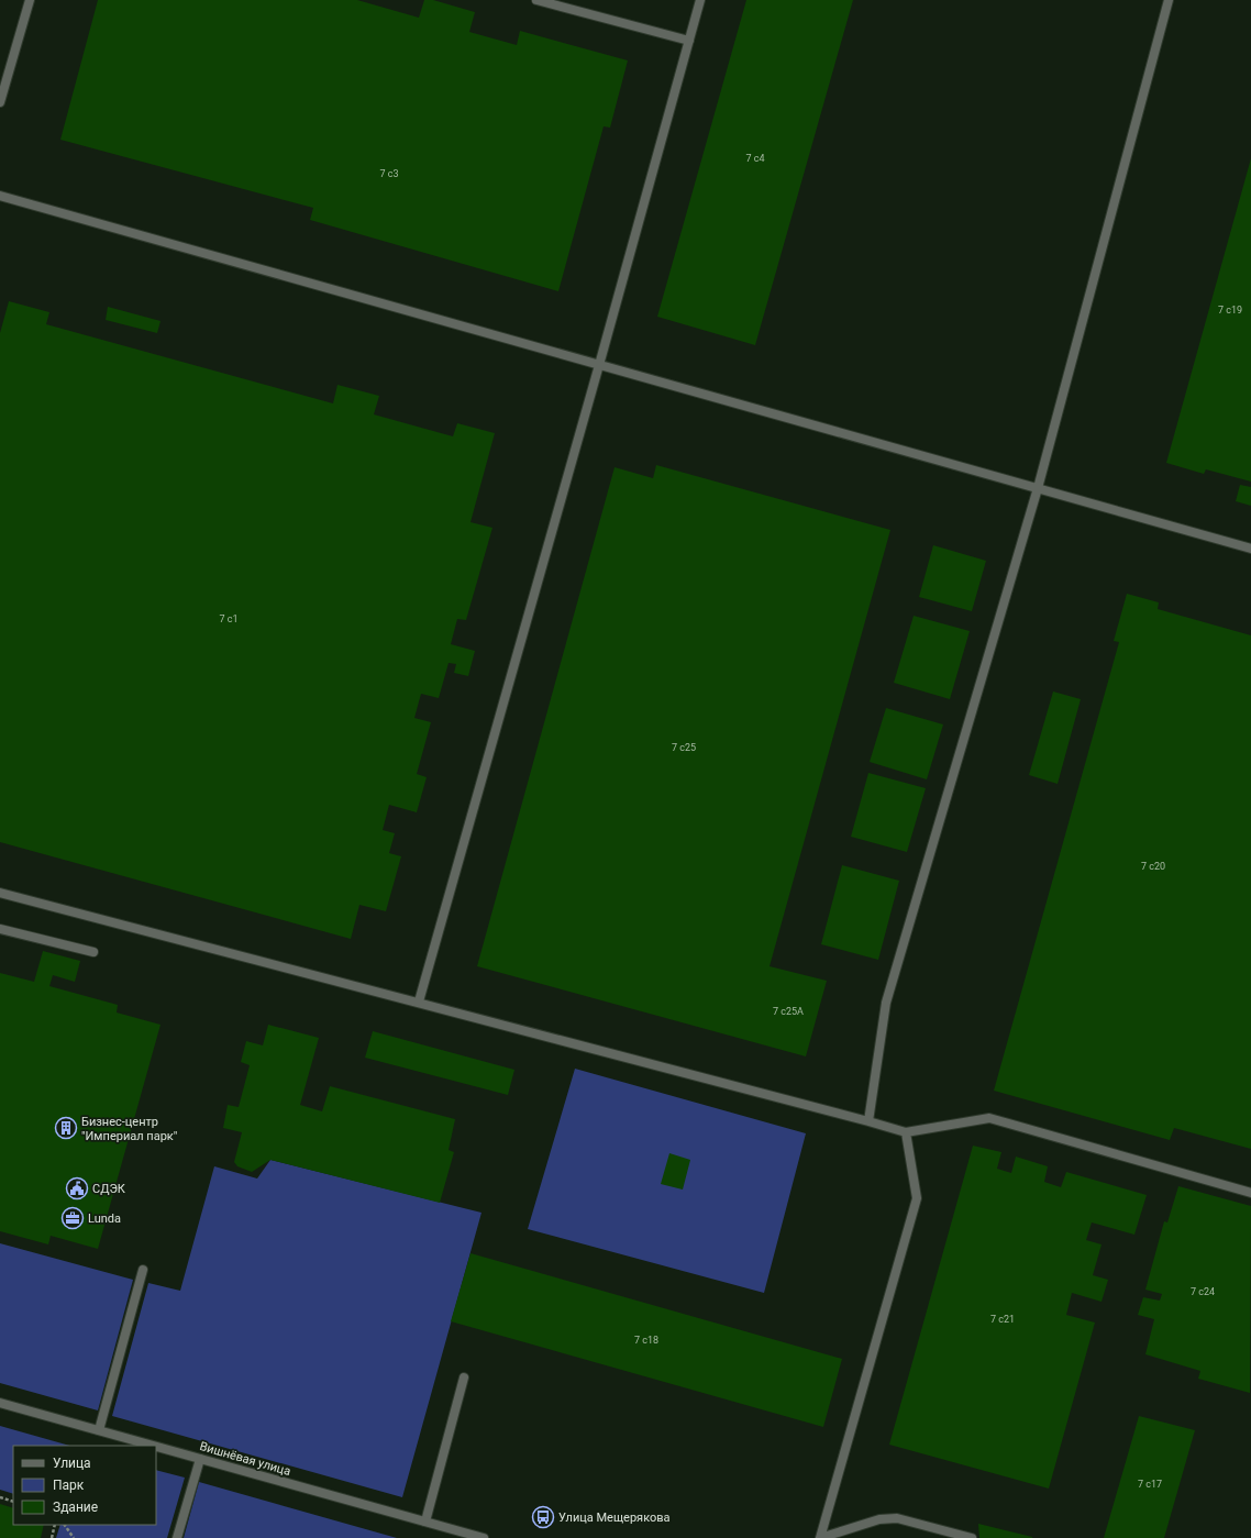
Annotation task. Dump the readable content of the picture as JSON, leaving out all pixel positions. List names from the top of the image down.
{
  "streets": {
    "street": ["Вишнёвая улица"]
  },
  "places": {
    "building": ["Бизнес-центр \"Империал парк\""],
    "public building": ["СДЭК"],
    "office": ["Lunda"],
    "bus stop": ["Улица Мещерякова"]
  },
  "house_numbers": [
    "7 с4",
    "7 с3",
    "7 с19",
    "7 с1",
    "7 с25",
    "7 с20",
    "7 с25А",
    "7 с24",
    "7 с21",
    "7 с18",
    "7 c17"
  ],
  "legend": ["Улица", "Парк", "Здание"]
}
